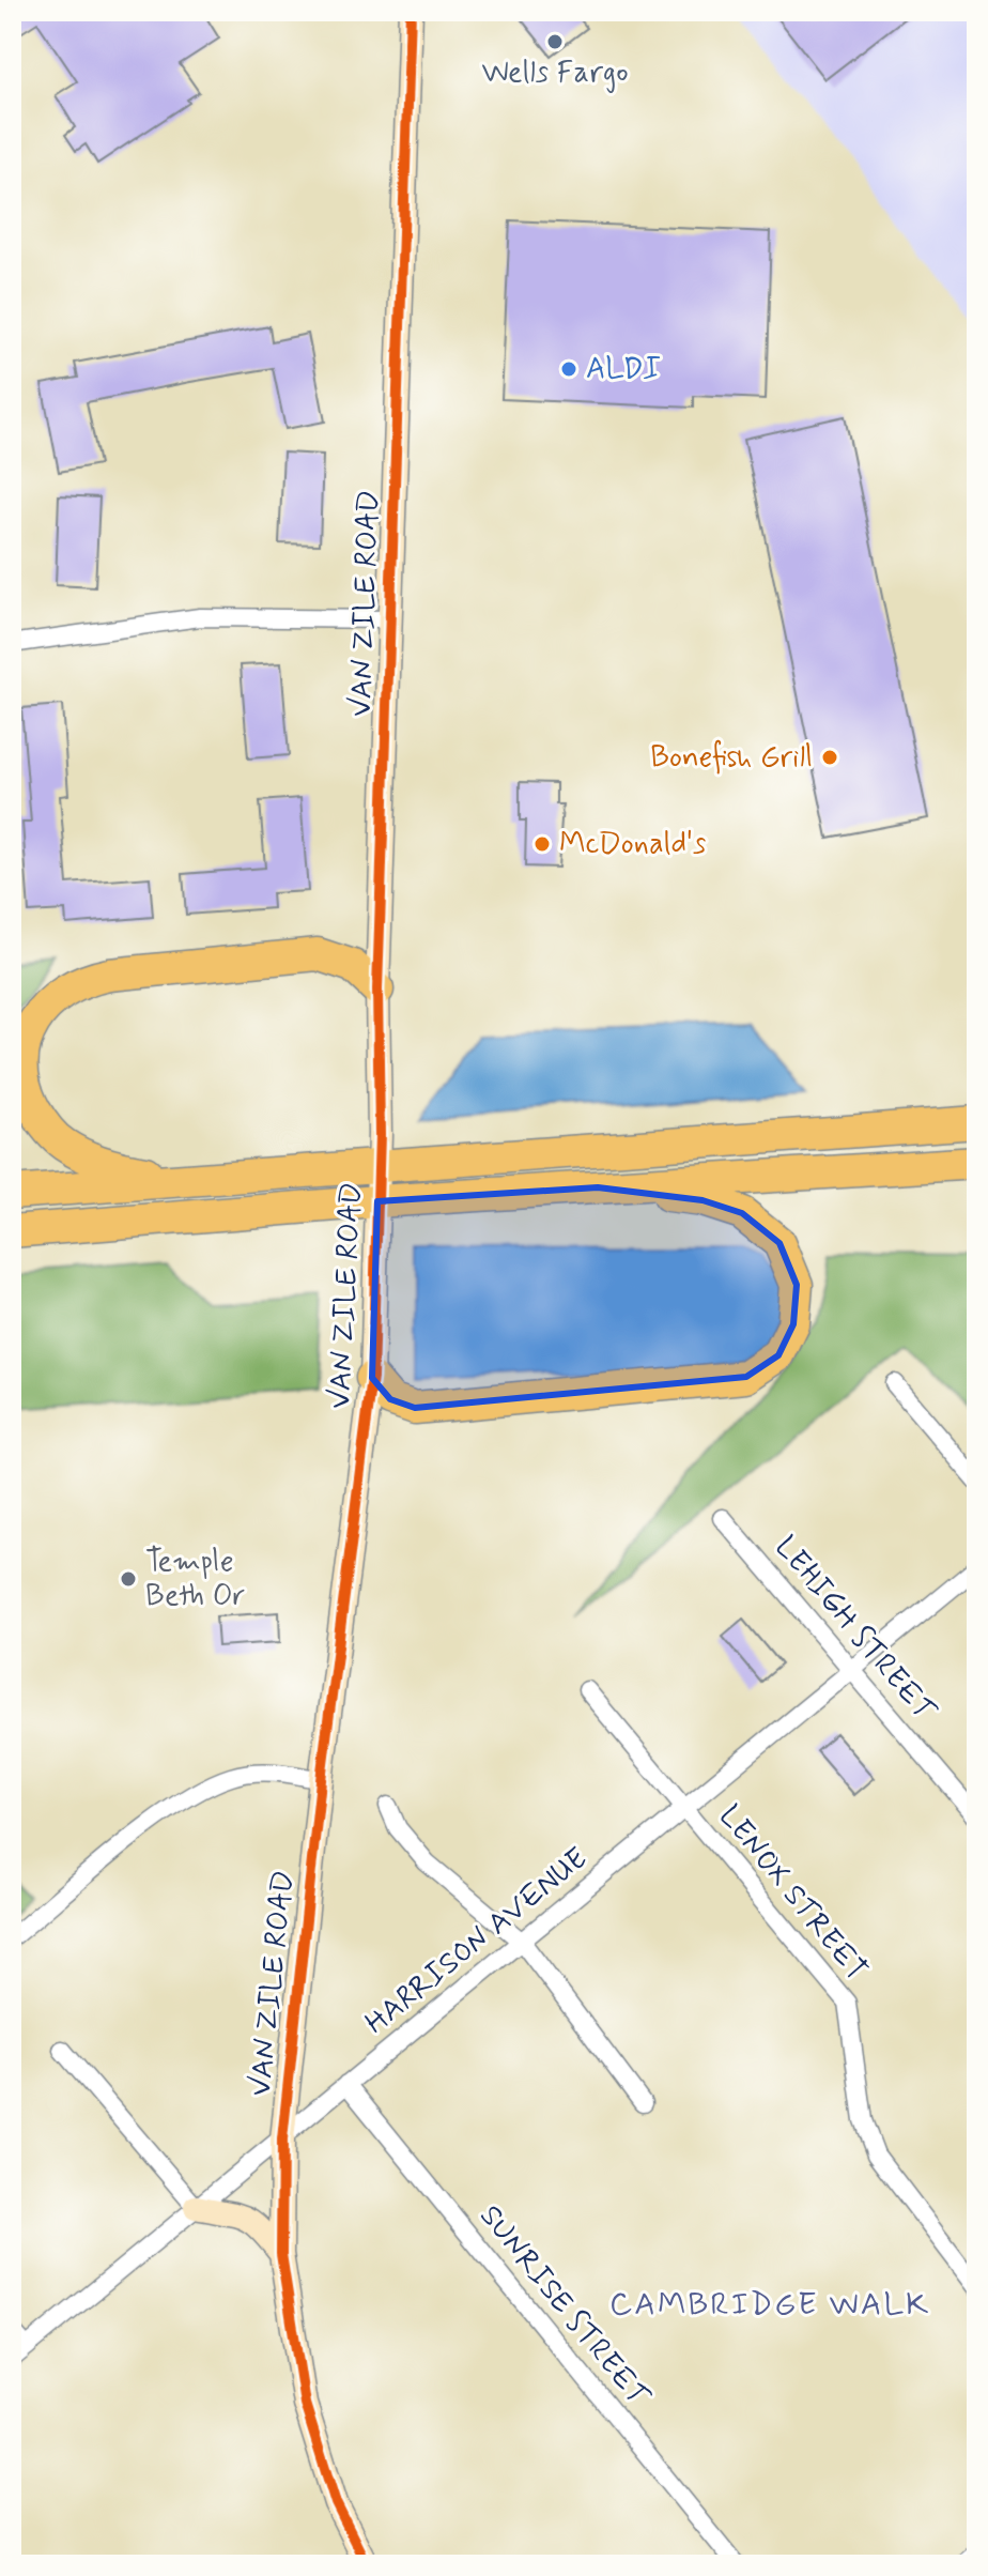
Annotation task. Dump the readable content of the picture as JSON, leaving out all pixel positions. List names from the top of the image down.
{
  "streets": {
    "street": [
      "VAN ZILE ROAD",
      "LEHIGH STREET",
      "LENOX STREET",
      "HARRISON AVENUE",
      "SUNRISE STREET"
    ]
  },
  "crossings": [
    ["VAN ZILE ROAD", "HARRISON AVENUE"],
    ["LEHIGH STREET", "HARRISON AVENUE"],
    ["LENOX STREET", "HARRISON AVENUE"],
    ["HARRISON AVENUE", "SUNRISE STREET"]
  ],
  "districts": ["CAMBRIDGE WALK"],
  "places": [
    "Wells Fargo",
    "ALDI",
    "Bonefish Grill",
    "McDonald's",
    "Temple Beth Or"
  ]
}
